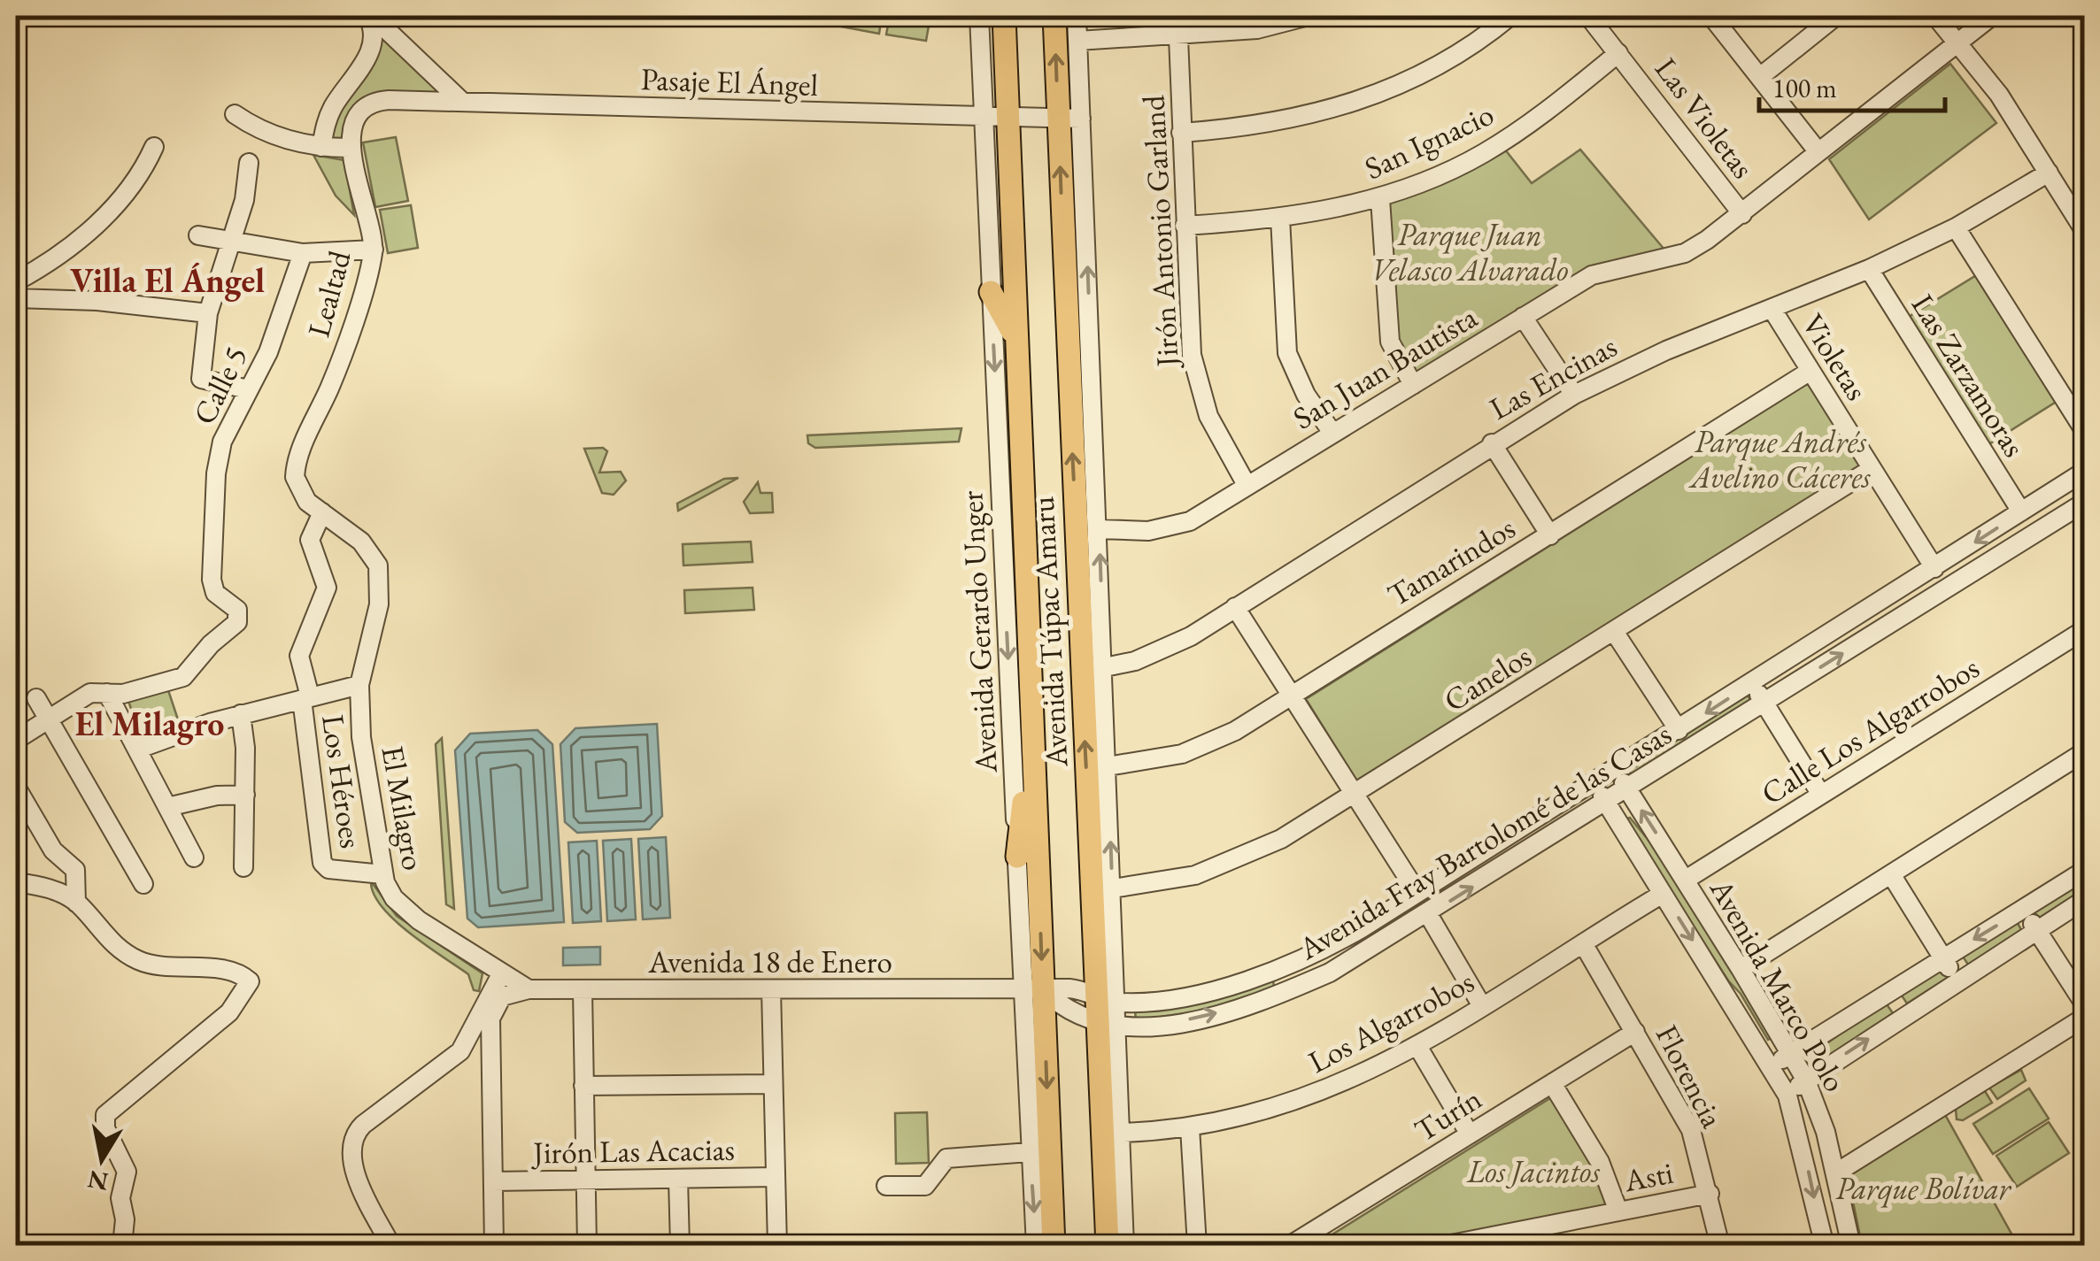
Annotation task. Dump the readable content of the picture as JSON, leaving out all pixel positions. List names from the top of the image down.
{
  "streets": {
    "main road": ["Avenida Túpac Amaru"],
    "street": [
      "Pasaje El Ángel",
      "Las Violetas",
      "San Ignacio",
      "Jirón Antonio Garland",
      "Lealtad",
      "Violetas",
      "San Juan Bautista",
      "Las Zarzamoras",
      "Las Encinas",
      "Calle 5",
      "Tamarindos",
      "Avenida Gerardo Unger",
      "Canelos",
      "Calle Los Algarrobos",
      "Los Héroes",
      "El Milagro",
      "Avenida Fray Bartolomé de las Casas",
      "Avenida 18 de Enero",
      "Avenida Marco Polo",
      "Los Algarrobos",
      "Florencia",
      "Turín",
      "Jirón Las Acacias",
      "Asti"
    ]
  },
  "crossings": [
    ["Pasaje El Ángel", "Lealtad"],
    ["Pasaje El Ángel", "Avenida Gerardo Unger"],
    ["Pasaje El Ángel", "Avenida Túpac Amaru"],
    ["Las Violetas", "San Ignacio"],
    ["Las Violetas", "San Juan Bautista"],
    ["San Ignacio", "Jirón Antonio Garland"],
    ["Jirón Antonio Garland", "San Juan Bautista"],
    ["Lealtad", "El Milagro"],
    ["Violetas", "Las Encinas"],
    ["Violetas", "Tamarindos"],
    ["Violetas", "Canelos"],
    ["Violetas", "Avenida Fray Bartolomé de las Casas"],
    ["Las Zarzamoras", "Las Encinas"],
    ["Las Zarzamoras", "Avenida Fray Bartolomé de las Casas"],
    ["Avenida Gerardo Unger", "Avenida Túpac Amaru"],
    ["Avenida Gerardo Unger", "Avenida Fray Bartolomé de las Casas"],
    ["Avenida Gerardo Unger", "Avenida 18 de Enero"],
    ["Avenida Túpac Amaru", "Avenida Fray Bartolomé de las Casas"],
    ["Avenida Túpac Amaru", "Avenida 18 de Enero"],
    ["Calle Los Algarrobos", "Avenida Marco Polo"],
    ["Los Héroes", "El Milagro"],
    ["El Milagro", "Avenida 18 de Enero"],
    ["Avenida Fray Bartolomé de las Casas", "Avenida 18 de Enero"],
    ["Avenida Fray Bartolomé de las Casas", "Avenida Marco Polo"],
    ["Avenida Marco Polo", "Los Algarrobos"],
    ["Los Algarrobos", "Florencia"],
    ["Florencia", "Turín"],
    ["Florencia", "Asti"]
  ],
  "districts": ["Villa El Ángel", "El Milagro"],
  "parks": [
    "Parque Juan Velasco Alvarado",
    "Parque Andrés Avelino Cáceres",
    "Los Jacintos",
    "Parque Bolívar"
  ],
  "scale_bar": "100 m",
  "north": "bottom"
}
